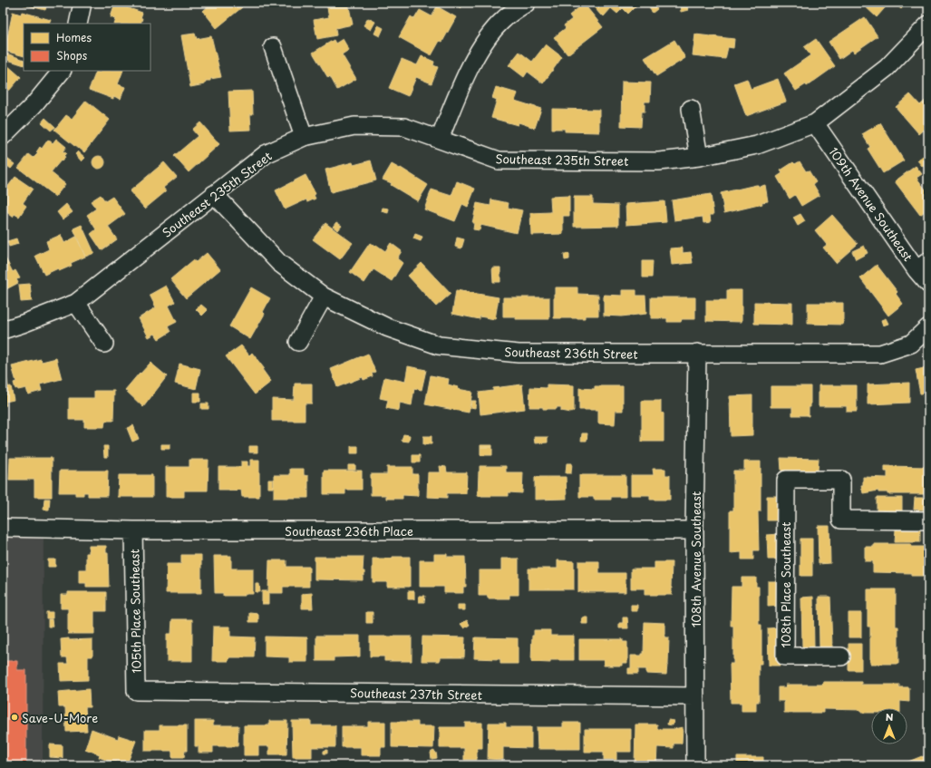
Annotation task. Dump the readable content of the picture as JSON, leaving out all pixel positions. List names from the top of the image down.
{
  "streets": {
    "street": [
      "Southeast 235th Street",
      "109th Avenue Southeast",
      "Southeast 236th Street",
      "Southeast 236th Place",
      "108th Avenue Southeast",
      "108th Place Southeast",
      "105th Place Southeast",
      "Southeast 237th Street"
    ]
  },
  "crossings": [
    ["Southeast 235th Street", "109th Avenue Southeast"],
    ["Southeast 235th Street", "Southeast 236th Street"],
    ["Southeast 236th Street", "108th Avenue Southeast"],
    ["Southeast 236th Place", "108th Avenue Southeast"],
    ["Southeast 236th Place", "105th Place Southeast"],
    ["108th Avenue Southeast", "Southeast 237th Street"],
    ["105th Place Southeast", "Southeast 237th Street"]
  ],
  "places": ["Save-U-More"],
  "legend": ["Homes", "Shops"],
  "north": "top"
}
